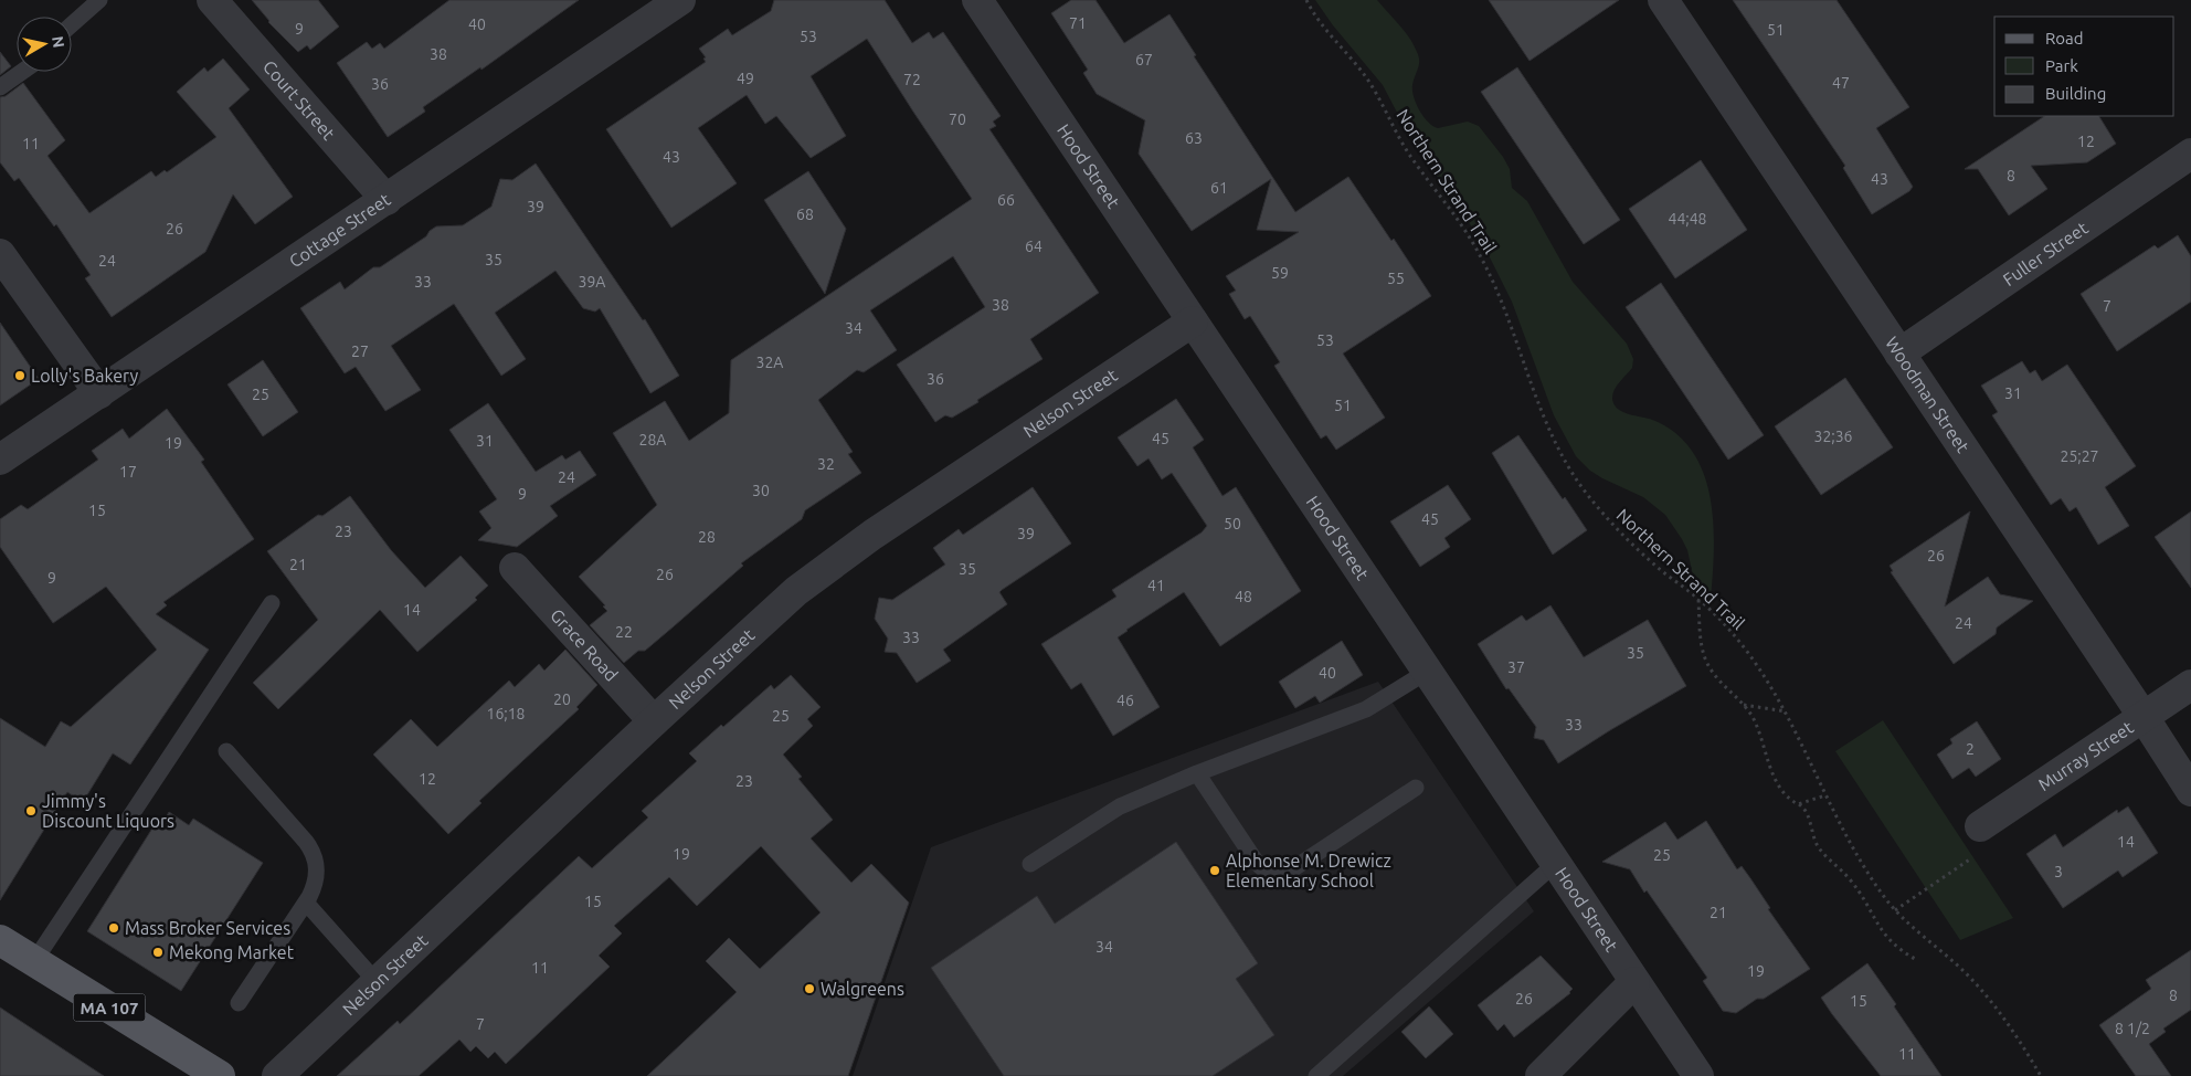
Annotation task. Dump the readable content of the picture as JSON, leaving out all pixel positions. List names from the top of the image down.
{
  "streets": {
    "main road": ["MA 107"],
    "street": [
      "Court Street",
      "Hood Street",
      "Cottage Street",
      "Fuller Street",
      "Woodman Street",
      "Nelson Street",
      "Grace Road",
      "Murray Street"
    ],
    "path": ["Northern Strand Trail"]
  },
  "crossings": [
    ["Court Street", "Cottage Street"],
    ["Hood Street", "Nelson Street"],
    ["Fuller Street", "Woodman Street"],
    ["Woodman Street", "Murray Street"],
    ["Nelson Street", "Grace Road"]
  ],
  "places": [
    "Lolly's Bakery",
    "Jimmy's Discount Liquors",
    "Alphonse M. Drewicz Elementary School",
    "Mass Broker Services",
    "Mekong Market",
    "Walgreens"
  ],
  "house_numbers": [
    "71",
    "40",
    "9",
    "51",
    "53",
    "38",
    "67",
    "49",
    "72",
    "47",
    "36",
    "70",
    "63",
    "12",
    "11",
    "43",
    "8",
    "43",
    "61",
    "66",
    "39",
    "68",
    "44;48",
    "26",
    "64",
    "35",
    "24",
    "59",
    "55",
    "33",
    "39A",
    "38",
    "7",
    "34",
    "53",
    "27",
    "32A",
    "36",
    "31",
    "25",
    "51",
    "32;36",
    "45",
    "28A",
    "31",
    "19",
    "25;27",
    "32",
    "17",
    "24",
    "30",
    "9",
    "15",
    "45",
    "50",
    "23",
    "39",
    "28",
    "26",
    "21",
    "35",
    "26",
    "9",
    "41",
    "48",
    "14",
    "24",
    "22",
    "33",
    "35",
    "37",
    "40",
    "20",
    "46",
    "16;18",
    "25",
    "33",
    "2",
    "12",
    "23",
    "14",
    "19",
    "25",
    "3",
    "15",
    "21",
    "34",
    "11",
    "19",
    "8",
    "26",
    "15",
    "7",
    "8 1/2",
    "11"
  ],
  "legend": ["Road", "Park", "Building"],
  "north": "right"
}
